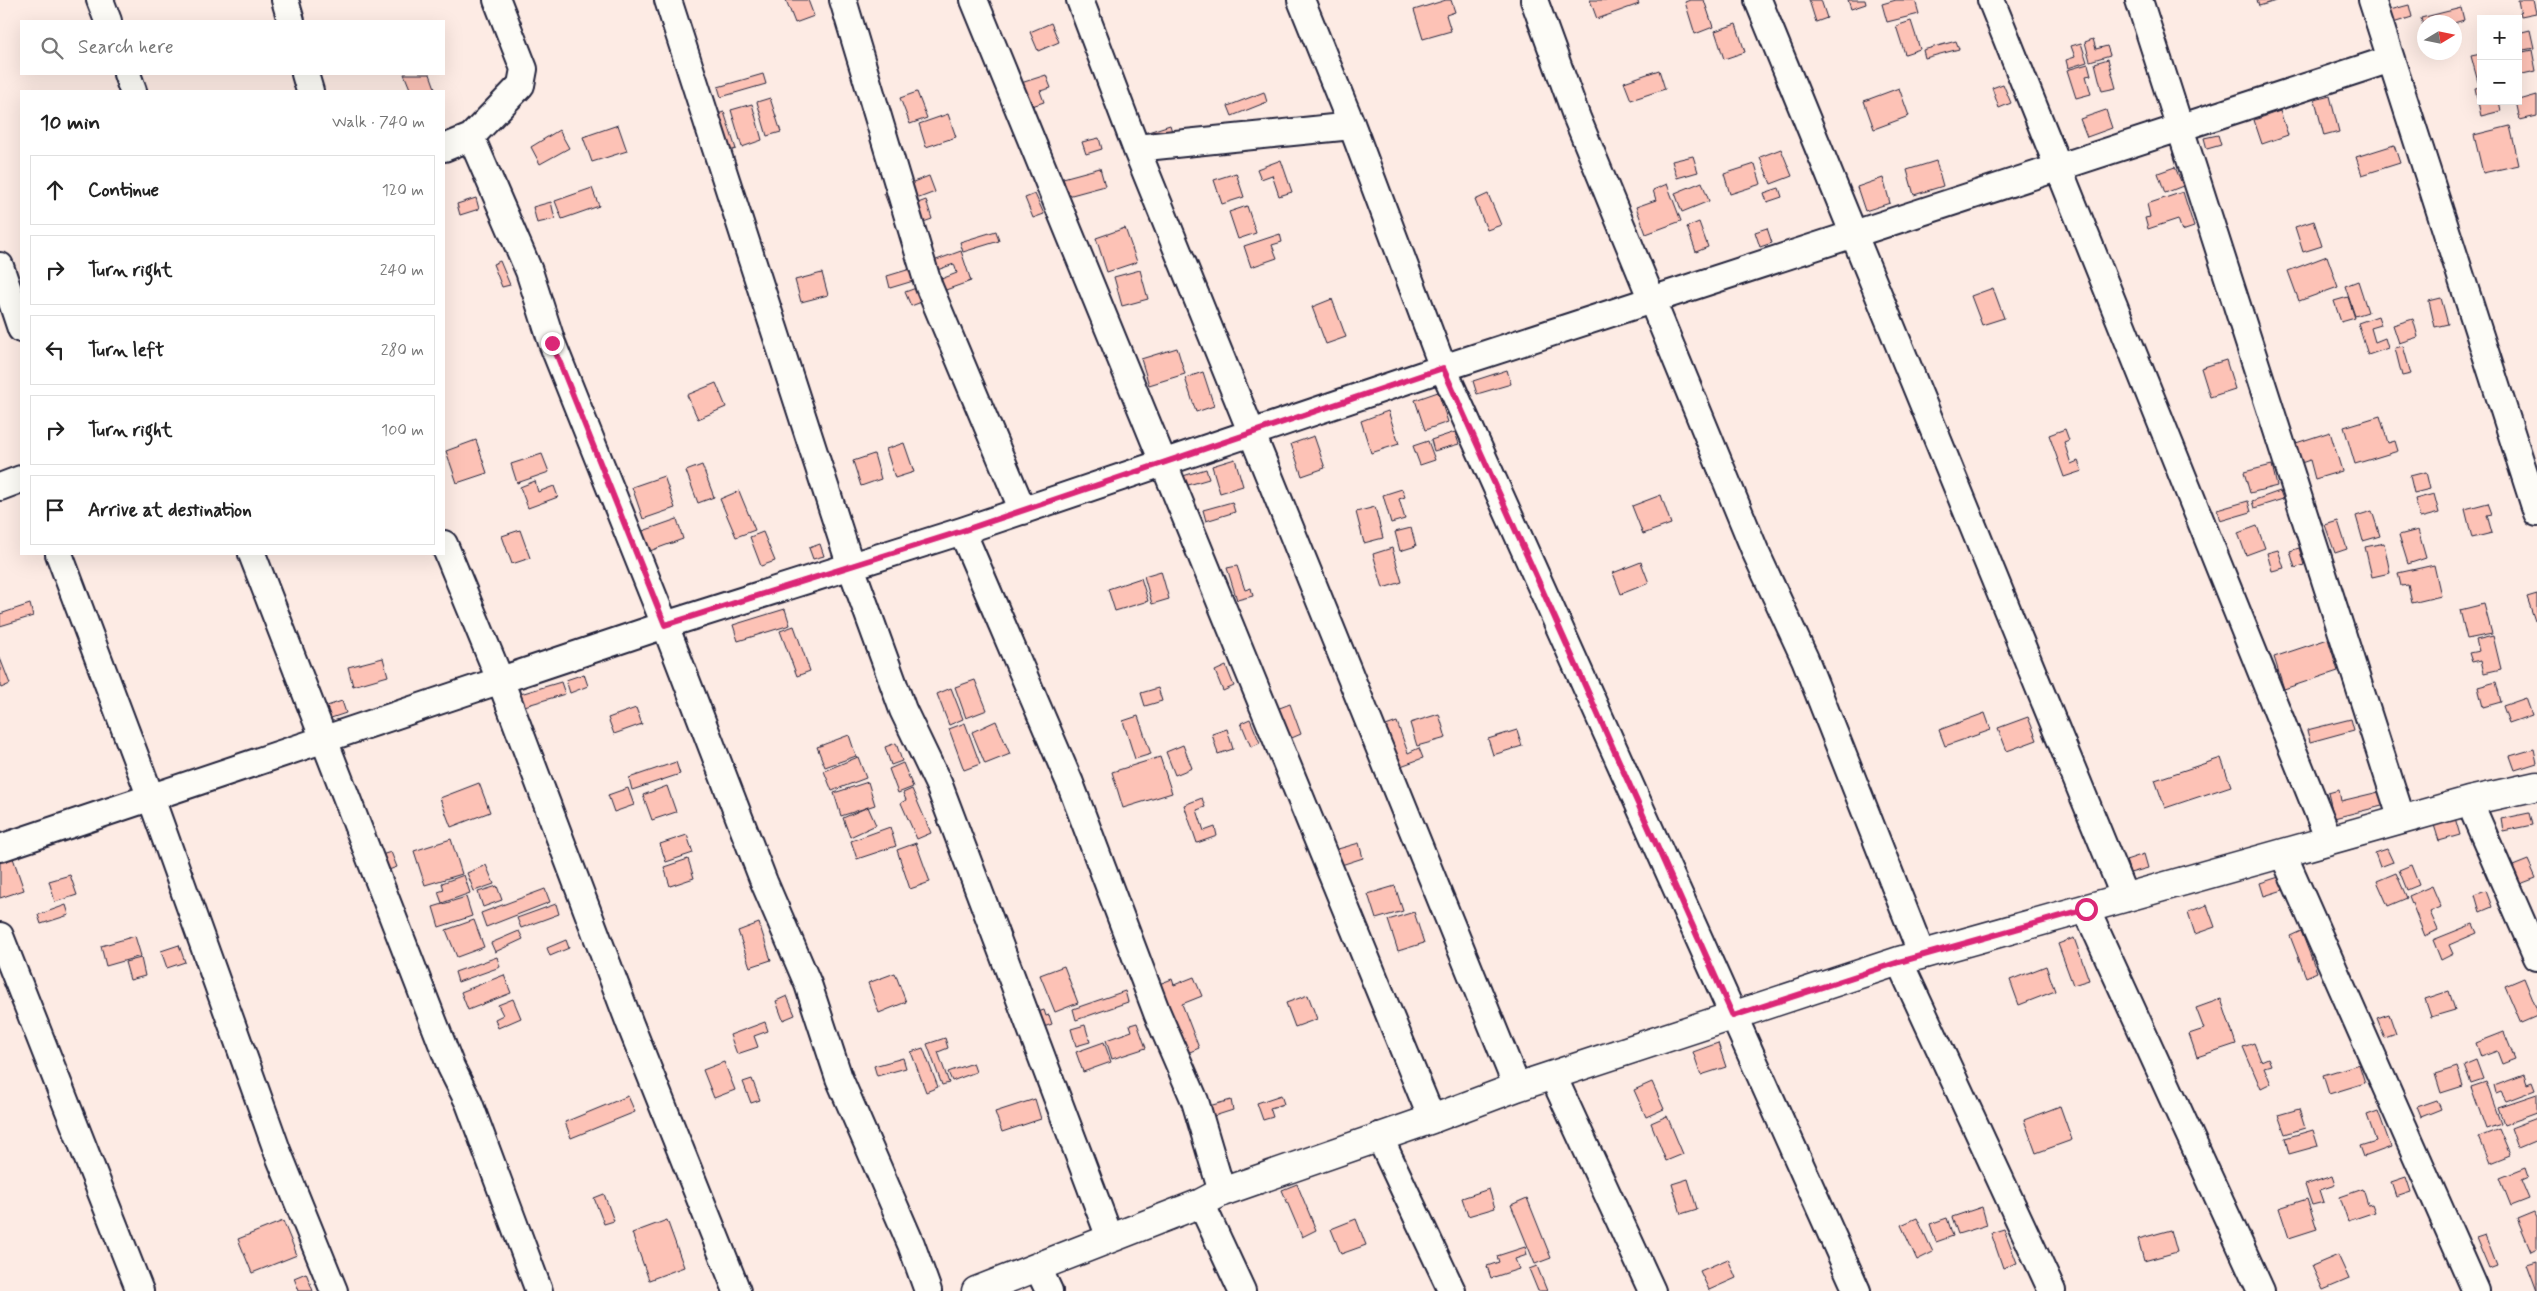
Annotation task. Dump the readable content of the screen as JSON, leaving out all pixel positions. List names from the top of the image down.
{
  "north": "right",
  "page": {
    "map_buttons": ["+", "−"],
    "search": "Search here",
    "heading": ["10 min", "Walk · 740 m"],
    "list": [
      ["Continue", "120 m"],
      ["Turn right", "240 m"],
      ["Turn left", "280 m"],
      ["Turn right", "100 m"],
      "Arrive at destination"
    ]
  }
}
